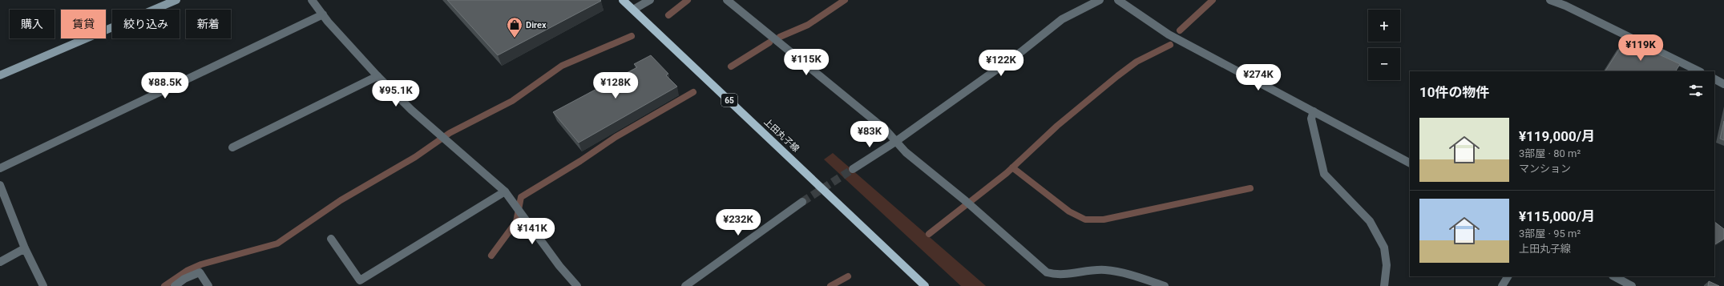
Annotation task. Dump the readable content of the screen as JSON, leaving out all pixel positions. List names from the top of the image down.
{
  "streets": {
    "main road": ["65", "上田丸子線"]
  },
  "places": {
    "shop": ["Direx"]
  },
  "page": {
    "map_buttons": ["+", "−"],
    "chip": [
      "購入",
      "賃貸",
      "絞り込み",
      "新着"
    ],
    "price": [
      "¥119K",
      "¥115K",
      "¥122K",
      "¥274K",
      "¥88.5K",
      "¥128K",
      "¥95.1K",
      "¥83K",
      "¥232K",
      "¥141K"
    ],
    "heading": "10件の物件",
    "list": [
      {
        "name": "¥119,000/月",
        "note": "3部屋 · 80 m² · マンション"
      },
      {
        "name": "¥115,000/月",
        "note": "3部屋 · 95 m² · 上田丸子線"
      }
    ]
  }
}
